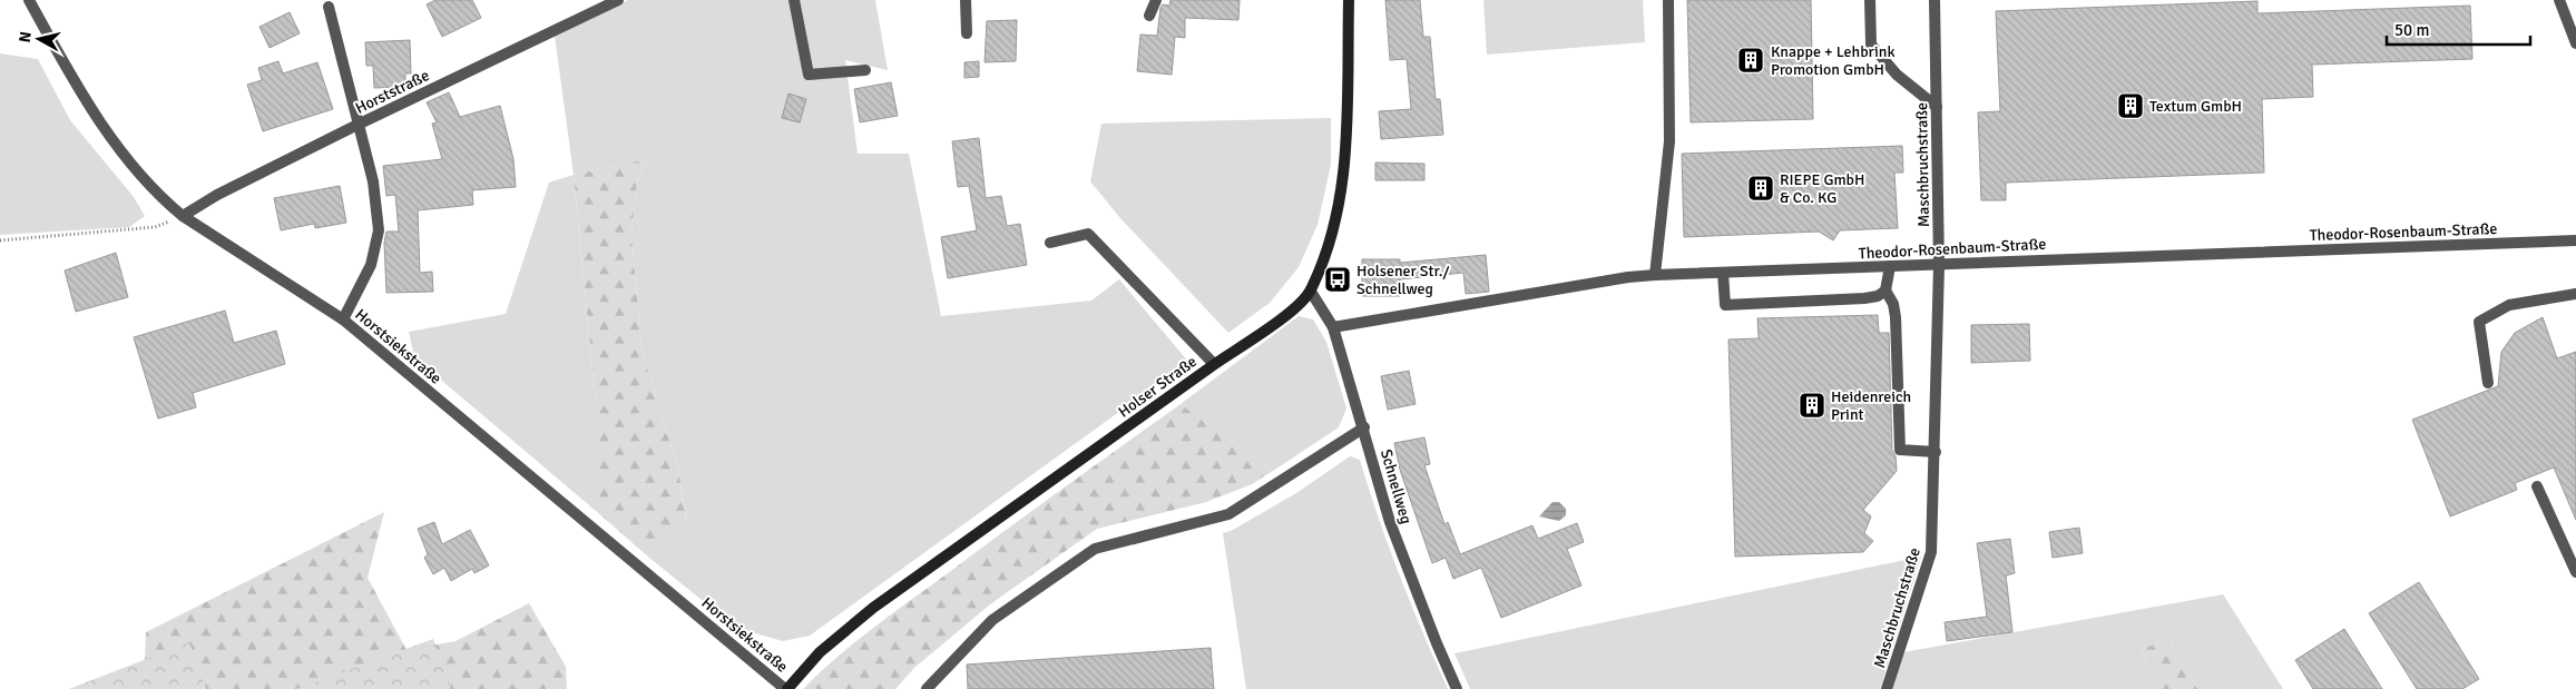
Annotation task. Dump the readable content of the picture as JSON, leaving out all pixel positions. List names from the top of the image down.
{
  "streets": {
    "main road": ["Holser Straße"],
    "street": [
      "Horststraße",
      "Maschbruchstraße",
      "Theodor-Rosenbaum-Straße",
      "Horstsiekstraße",
      "Schnellweg"
    ]
  },
  "crossings": [
    ["Horststraße", "Horstsiekstraße"],
    ["Maschbruchstraße", "Theodor-Rosenbaum-Straße"],
    ["Theodor-Rosenbaum-Straße", "Schnellweg"],
    ["Horstsiekstraße", "Holser Straße"],
    ["Holser Straße", "Schnellweg"]
  ],
  "places": {
    "building": [
      "Knappe + Lehbrink Promotion GmbH",
      "Textum GmbH",
      "RIEPE GmbH & Co. KG",
      "Heidenreich Print"
    ],
    "bus stop": ["Holsener Str./ Schnellweg"]
  },
  "scale_bar": "50 m",
  "north": "left"
}
